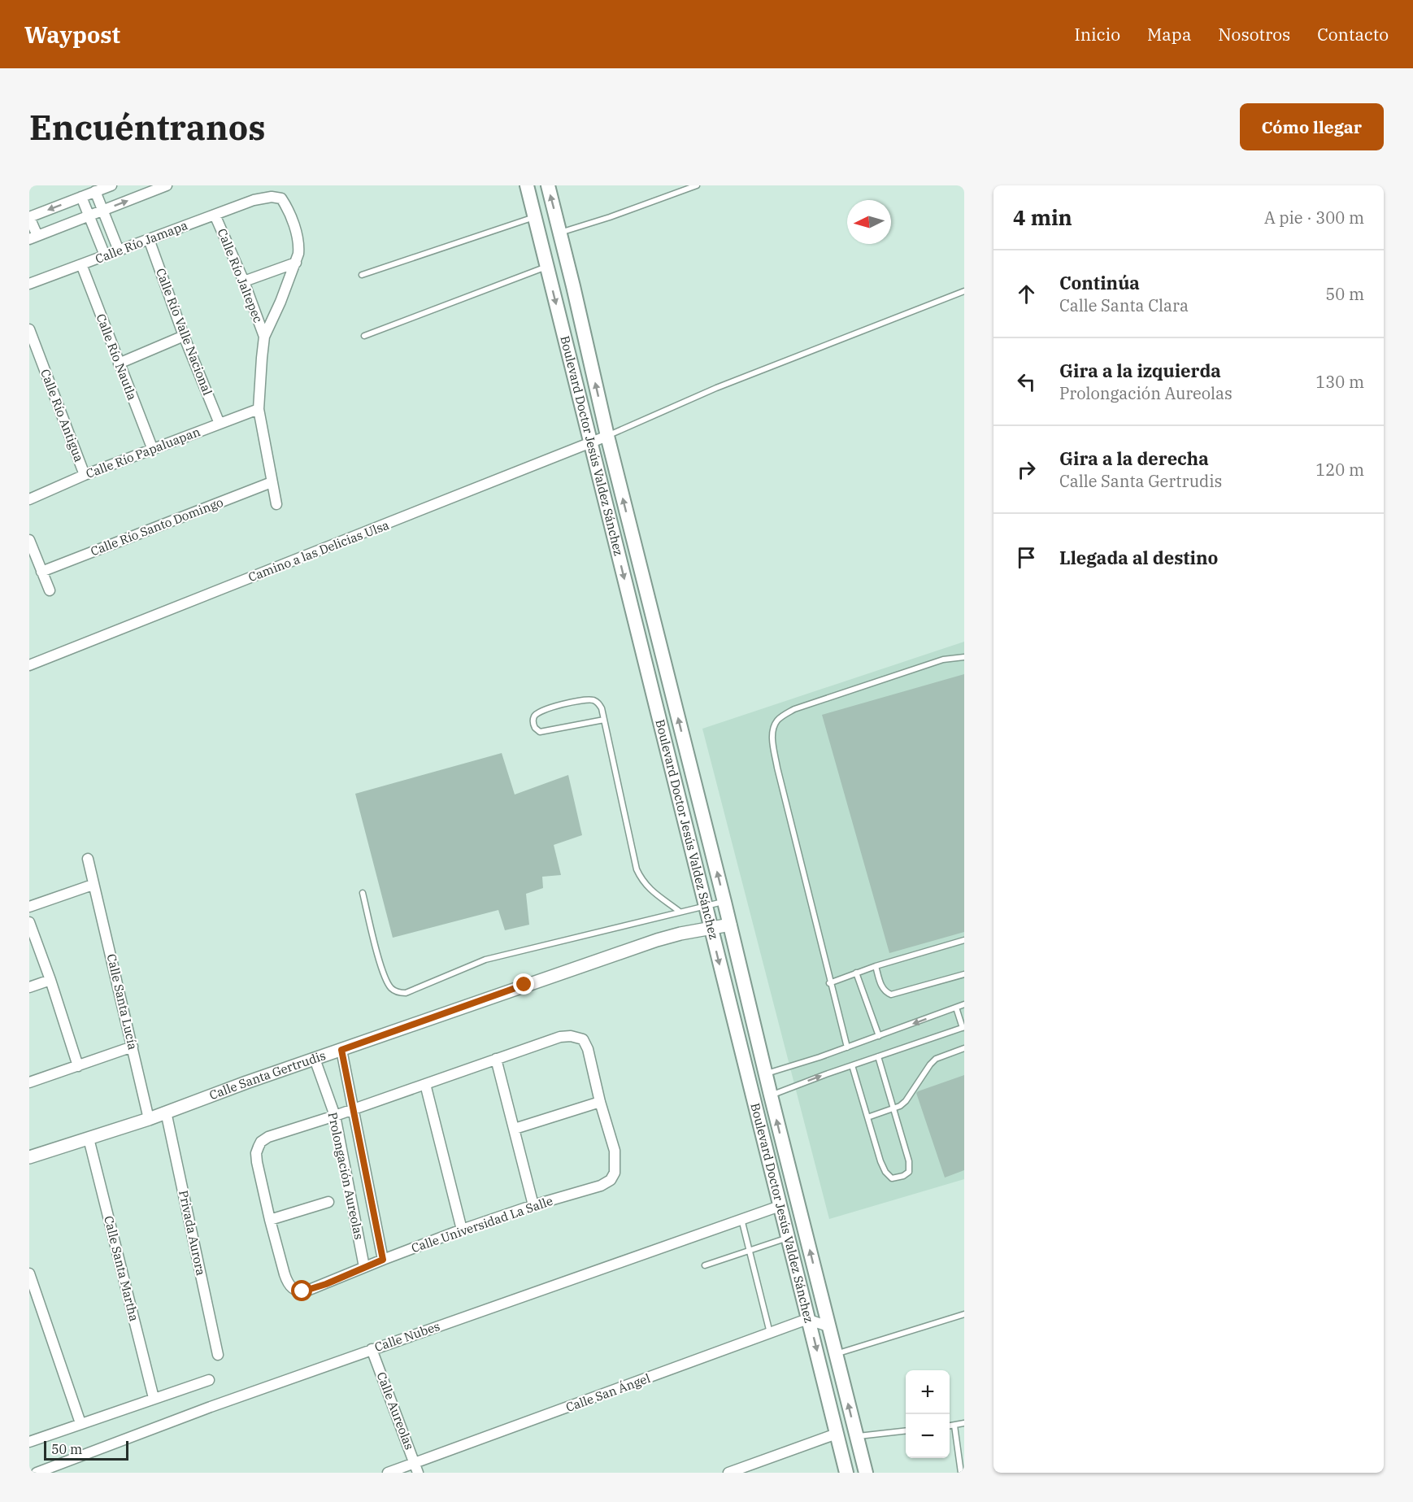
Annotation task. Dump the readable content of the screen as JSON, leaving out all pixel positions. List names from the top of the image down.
{
  "streets": {
    "main road": ["Boulevard Doctor Jesús Valdez Sánchez"],
    "street": [
      "Calle Río Jamapa",
      "Calle Río Jaltepec",
      "Calle Río Valle Nacional",
      "Calle Río Nautla",
      "Calle Río Antigua",
      "Calle Río Papaluapan",
      "Calle Río Santo Domingo",
      "Camino a las Delicias Ulsa",
      "Calle Santa Lucía",
      "Calle Santa Gertrudis",
      "Prolongación Aureolas",
      "Calle Universidad La Salle",
      "Privada Aurora",
      "Calle Santa Martha",
      "Calle Nubes",
      "Calle San Ángel",
      "Calle Aureolas"
    ]
  },
  "crossings": [
    ["Calle Río Jamapa", "Calle Río Jaltepec"],
    ["Calle Río Jamapa", "Calle Río Valle Nacional"],
    ["Calle Río Jamapa", "Calle Río Nautla"],
    ["Calle Río Valle Nacional", "Calle Río Papaluapan"],
    ["Calle Río Nautla", "Calle Río Papaluapan"],
    ["Calle Río Antigua", "Calle Río Papaluapan"],
    ["Boulevard Doctor Jesús Valdez Sánchez", "Camino a las Delicias Ulsa"],
    ["Boulevard Doctor Jesús Valdez Sánchez", "Calle Santa Gertrudis"],
    ["Boulevard Doctor Jesús Valdez Sánchez", "Calle Nubes"],
    ["Boulevard Doctor Jesús Valdez Sánchez", "Calle San Ángel"],
    ["Calle Santa Lucía", "Calle Santa Gertrudis"],
    ["Calle Santa Gertrudis", "Prolongación Aureolas"],
    ["Calle Santa Gertrudis", "Privada Aurora"],
    ["Calle Santa Gertrudis", "Calle Santa Martha"],
    ["Prolongación Aureolas", "Calle Universidad La Salle"],
    ["Calle Nubes", "Calle Aureolas"],
    ["Calle San Ángel", "Calle Aureolas"]
  ],
  "scale_bar": "50 m",
  "north": "left",
  "page": {
    "header": "Waypost",
    "nav": [
      "Inicio",
      "Mapa",
      "Nosotros",
      "Contacto"
    ],
    "buttons": "Cómo llegar",
    "title": "Encuéntranos",
    "heading": ["4 min", "A pie · 300 m"],
    "list": [
      ["Continúa", "Calle Santa Clara", "50 m"],
      ["Gira a la izquierda", "Prolongación Aureolas", "130 m"],
      ["Gira a la derecha", "Calle Santa Gertrudis", "120 m"],
      "Llegada al destino"
    ],
    "map_buttons": ["+", "−"],
    "scale": "50 m"
  }
}
